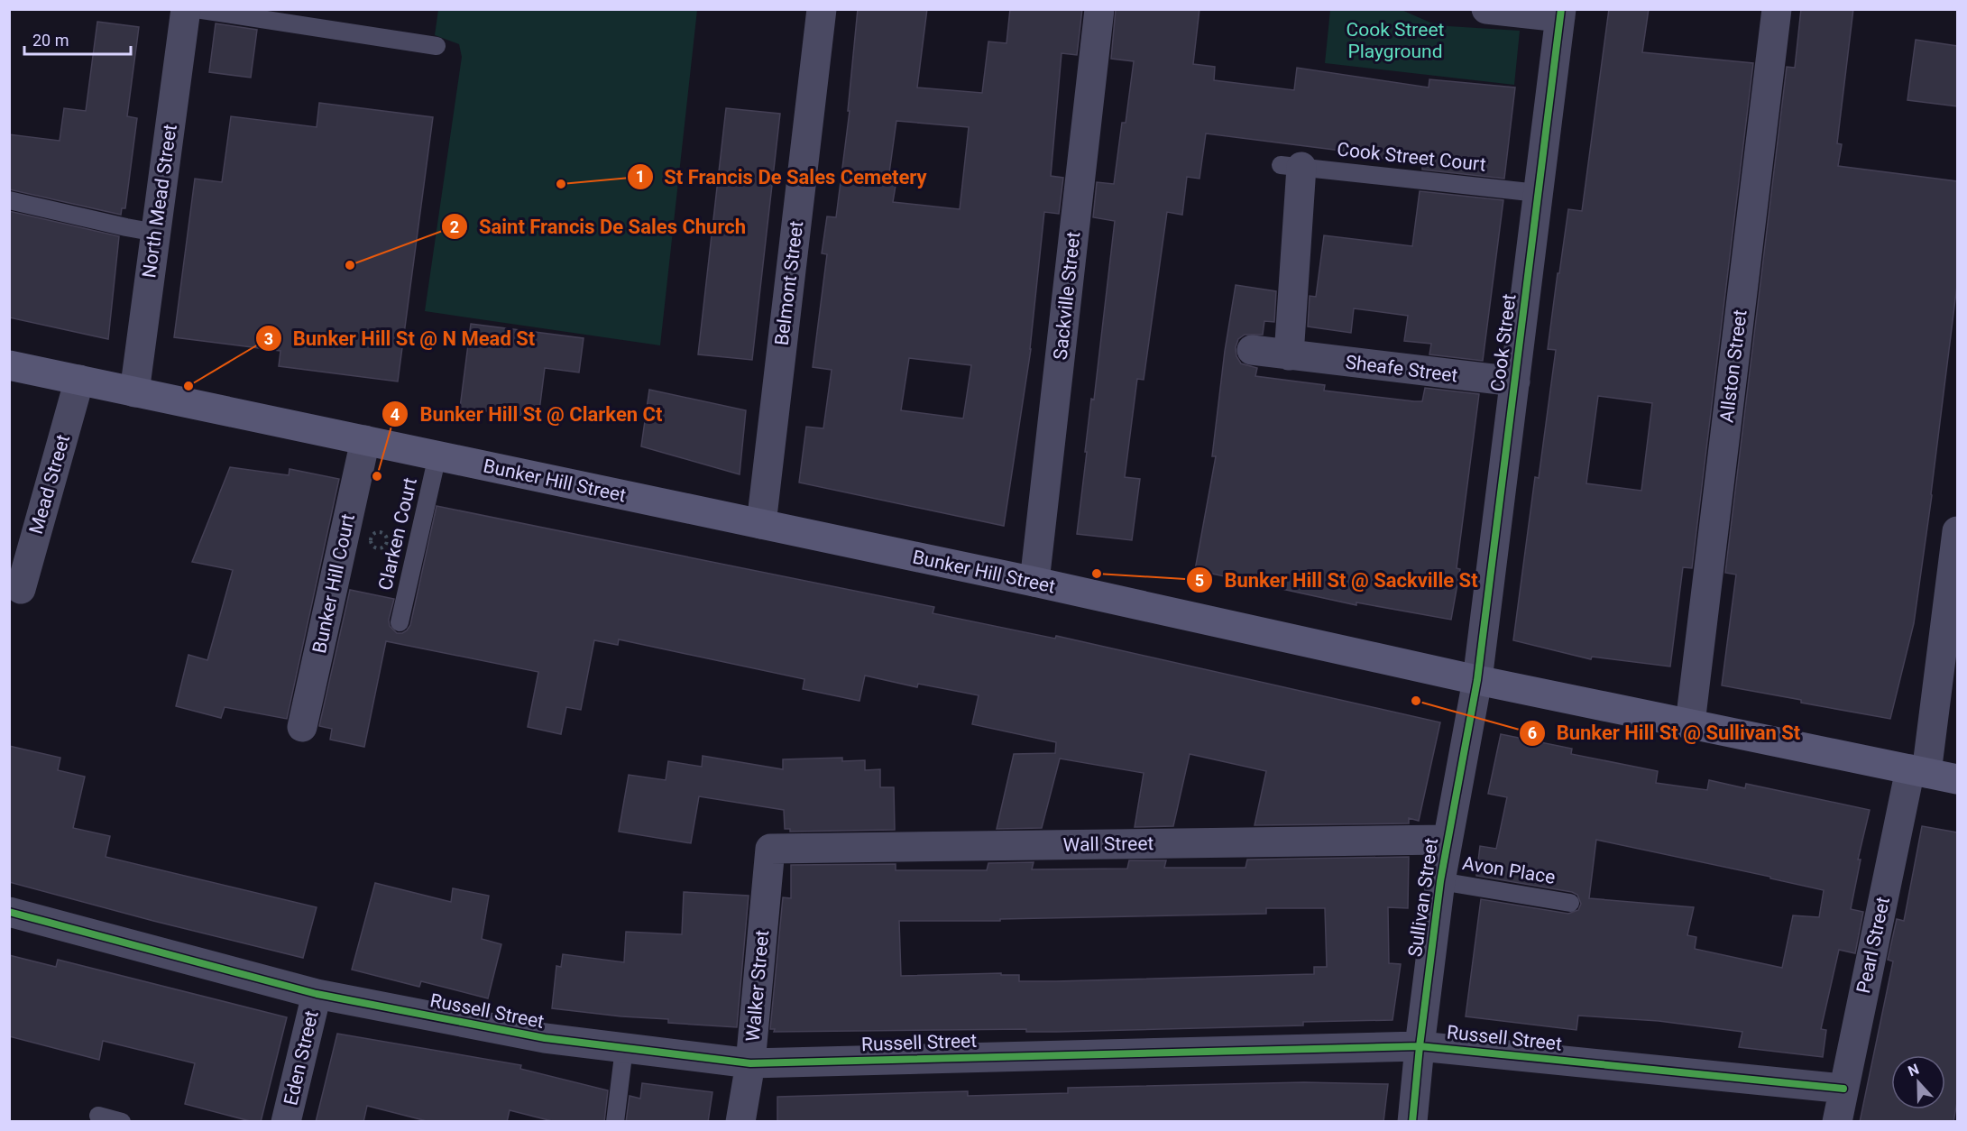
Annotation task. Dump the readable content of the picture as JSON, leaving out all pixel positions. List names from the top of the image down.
{
  "streets": {
    "main road": ["Bunker Hill Street"],
    "street": [
      "North Mead Street",
      "Belmont Street",
      "Sackville Street",
      "Cook Street",
      "Allston Street",
      "Sheafe Street",
      "Mead Street",
      "Bunker Hill Court",
      "Wall Street",
      "Sullivan Street",
      "Pearl Street",
      "Walker Street",
      "Russell Street",
      "Eden Street"
    ],
    "lane": ["Cook Street Court", "Clarken Court", "Avon Place"]
  },
  "crossings": [
    ["Cook Street Court", "Cook Street"],
    ["North Mead Street", "Bunker Hill Street"],
    ["Belmont Street", "Bunker Hill Street"],
    ["Sackville Street", "Bunker Hill Street"],
    ["Cook Street", "Sheafe Street"],
    ["Cook Street", "Bunker Hill Street"],
    ["Cook Street", "Sullivan Street"],
    ["Allston Street", "Bunker Hill Street"],
    ["Bunker Hill Street", "Mead Street"],
    ["Bunker Hill Street", "Clarken Court"],
    ["Bunker Hill Street", "Bunker Hill Court"],
    ["Bunker Hill Street", "Sullivan Street"],
    ["Bunker Hill Street", "Pearl Street"],
    ["Wall Street", "Sullivan Street"],
    ["Wall Street", "Walker Street"],
    ["Avon Place", "Sullivan Street"],
    ["Sullivan Street", "Russell Street"],
    ["Pearl Street", "Russell Street"],
    ["Walker Street", "Russell Street"],
    ["Russell Street", "Eden Street"]
  ],
  "parks": ["Cook Street Playground"],
  "places": [
    "St Francis De Sales Cemetery",
    "Saint Francis De Sales Church",
    "Bunker Hill St @ N Mead St",
    "Bunker Hill St @ Clarken Ct",
    "Bunker Hill St @ Sackville St",
    "Bunker Hill St @ Sullivan St"
  ],
  "scale_bar": "20 m",
  "north": "top"
}
